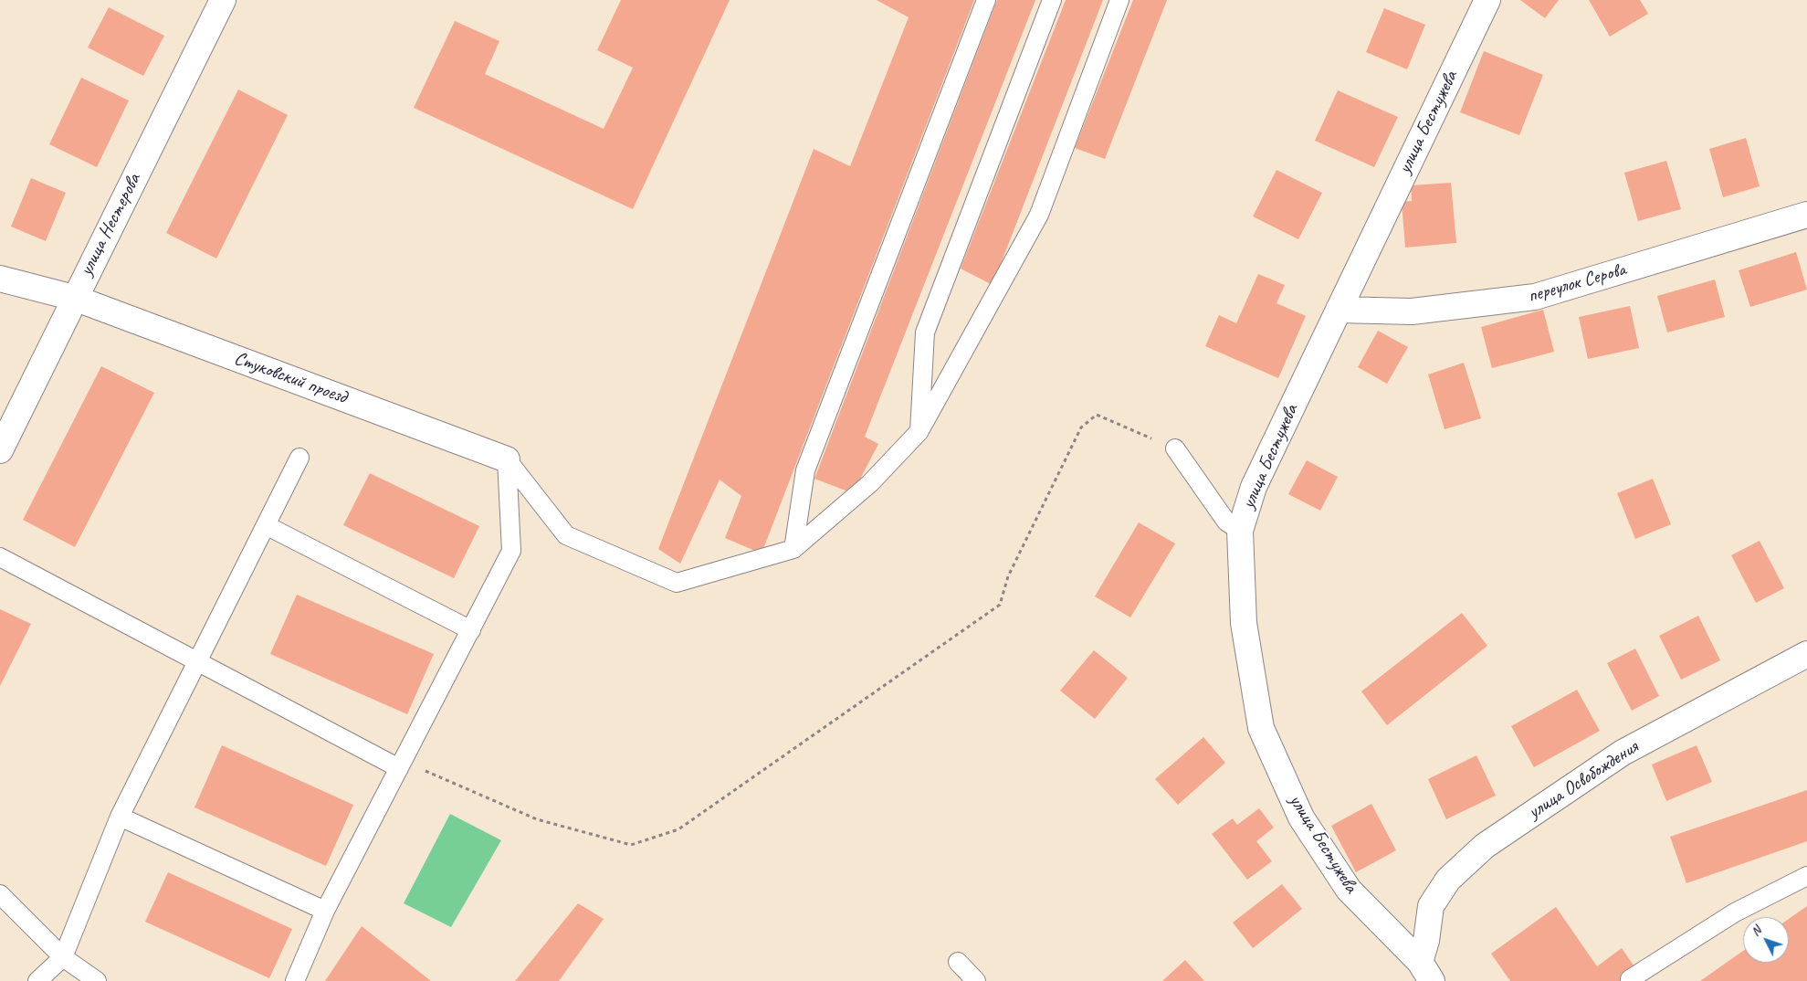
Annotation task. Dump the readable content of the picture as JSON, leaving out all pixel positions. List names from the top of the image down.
{
  "streets": {
    "street": [
      "улица Бестужева",
      "улица Нестерова",
      "переулок Серова",
      "Стуковский проезд",
      "улица Освобождения"
    ]
  },
  "crossings": [
    ["улица Бестужева", "переулок Серова"],
    ["улица Бестужева", "улица Освобождения"],
    ["улица Нестерова", "Стуковский проезд"]
  ],
  "north": "top left"
}
